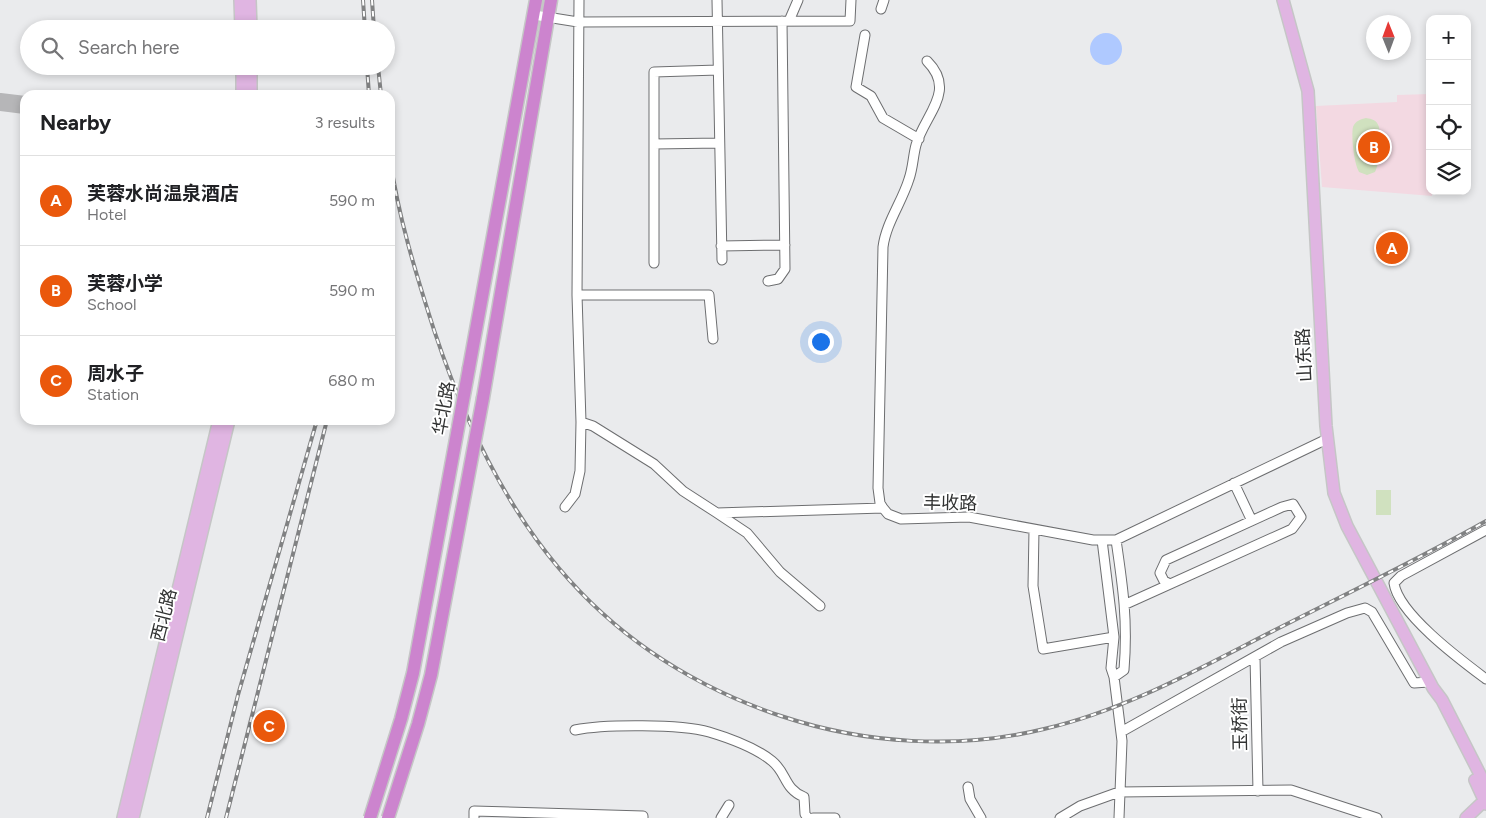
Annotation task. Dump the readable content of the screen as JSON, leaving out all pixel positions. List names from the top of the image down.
{
  "streets": {
    "highway": ["华北路"],
    "main road": ["山东路", "西北路"],
    "street": ["丰收路", "玉桥街"]
  },
  "crossings": [
    ["山东路", "丰收路"]
  ],
  "north": "top",
  "page": {
    "map_buttons": ["+", "−"],
    "search": "Search here",
    "heading": ["Nearby", "3 results"],
    "pins": ["B", "A", "C"],
    "list": [
      {
        "mark": "A",
        "name": "芙蓉水尚温泉酒店",
        "note": "Hotel",
        "value": "590 m"
      },
      {
        "mark": "B",
        "name": "芙蓉小学",
        "note": "School",
        "value": "590 m"
      },
      {
        "mark": "C",
        "name": "周水子",
        "note": "Station",
        "value": "680 m"
      }
    ]
  }
}
